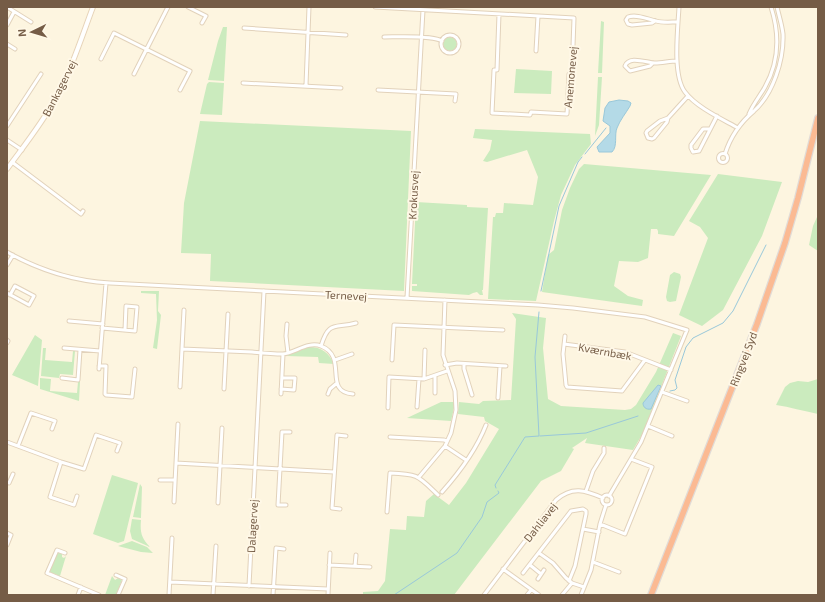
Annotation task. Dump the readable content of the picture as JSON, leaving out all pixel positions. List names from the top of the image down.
{
  "streets": {
    "highway": ["Ringvej Syd"],
    "street": [
      "Anemonevej",
      "Bankagervej",
      "Krokusvej",
      "Ternevej",
      "Kværnbæk",
      "Dahliavej",
      "Dalagervej"
    ]
  },
  "crossings": [
    ["Anemonevej", "Krokusvej"],
    ["Krokusvej", "Ternevej"],
    ["Ternevej", "Kværnbæk"],
    ["Ternevej", "Dalagervej"]
  ],
  "north": "left"
}
